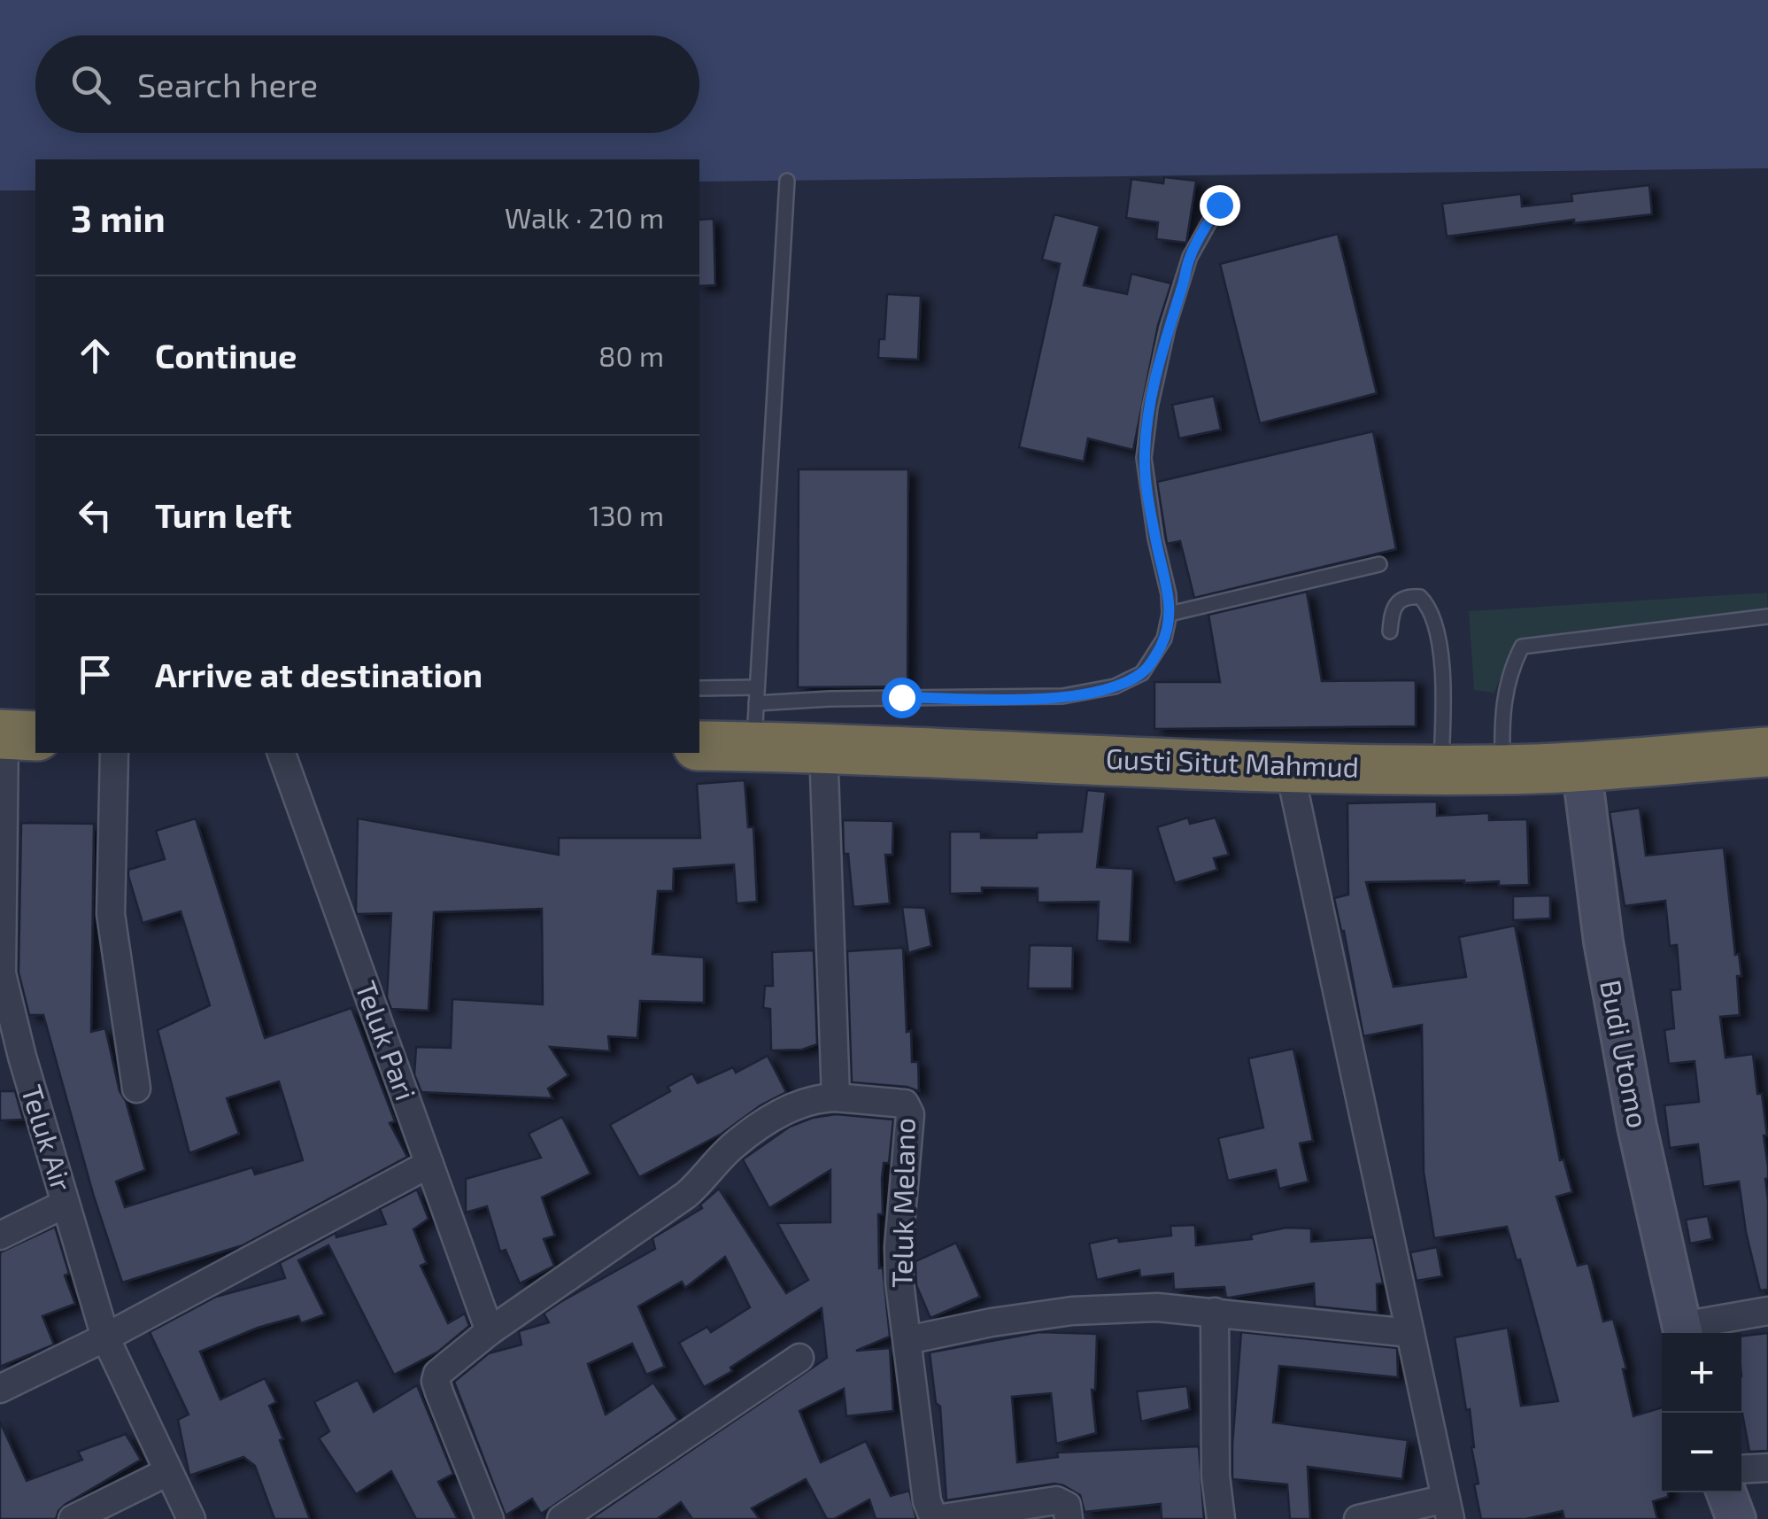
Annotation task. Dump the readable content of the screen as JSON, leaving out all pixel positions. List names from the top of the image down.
{
  "streets": {
    "highway": ["Gusti Situt Mahmud"],
    "street": [
      "Teluk Pari",
      "Budi Utomo",
      "Teluk Air",
      "Teluk Melano"
    ]
  },
  "crossings": [
    ["Gusti Situt Mahmud", "Budi Utomo"]
  ],
  "page": {
    "search": "Search here",
    "heading": ["3 min", "Walk · 210 m"],
    "list": [
      ["Continue", "80 m"],
      ["Turn left", "130 m"],
      "Arrive at destination"
    ],
    "map_buttons": ["+", "−"]
  }
}
